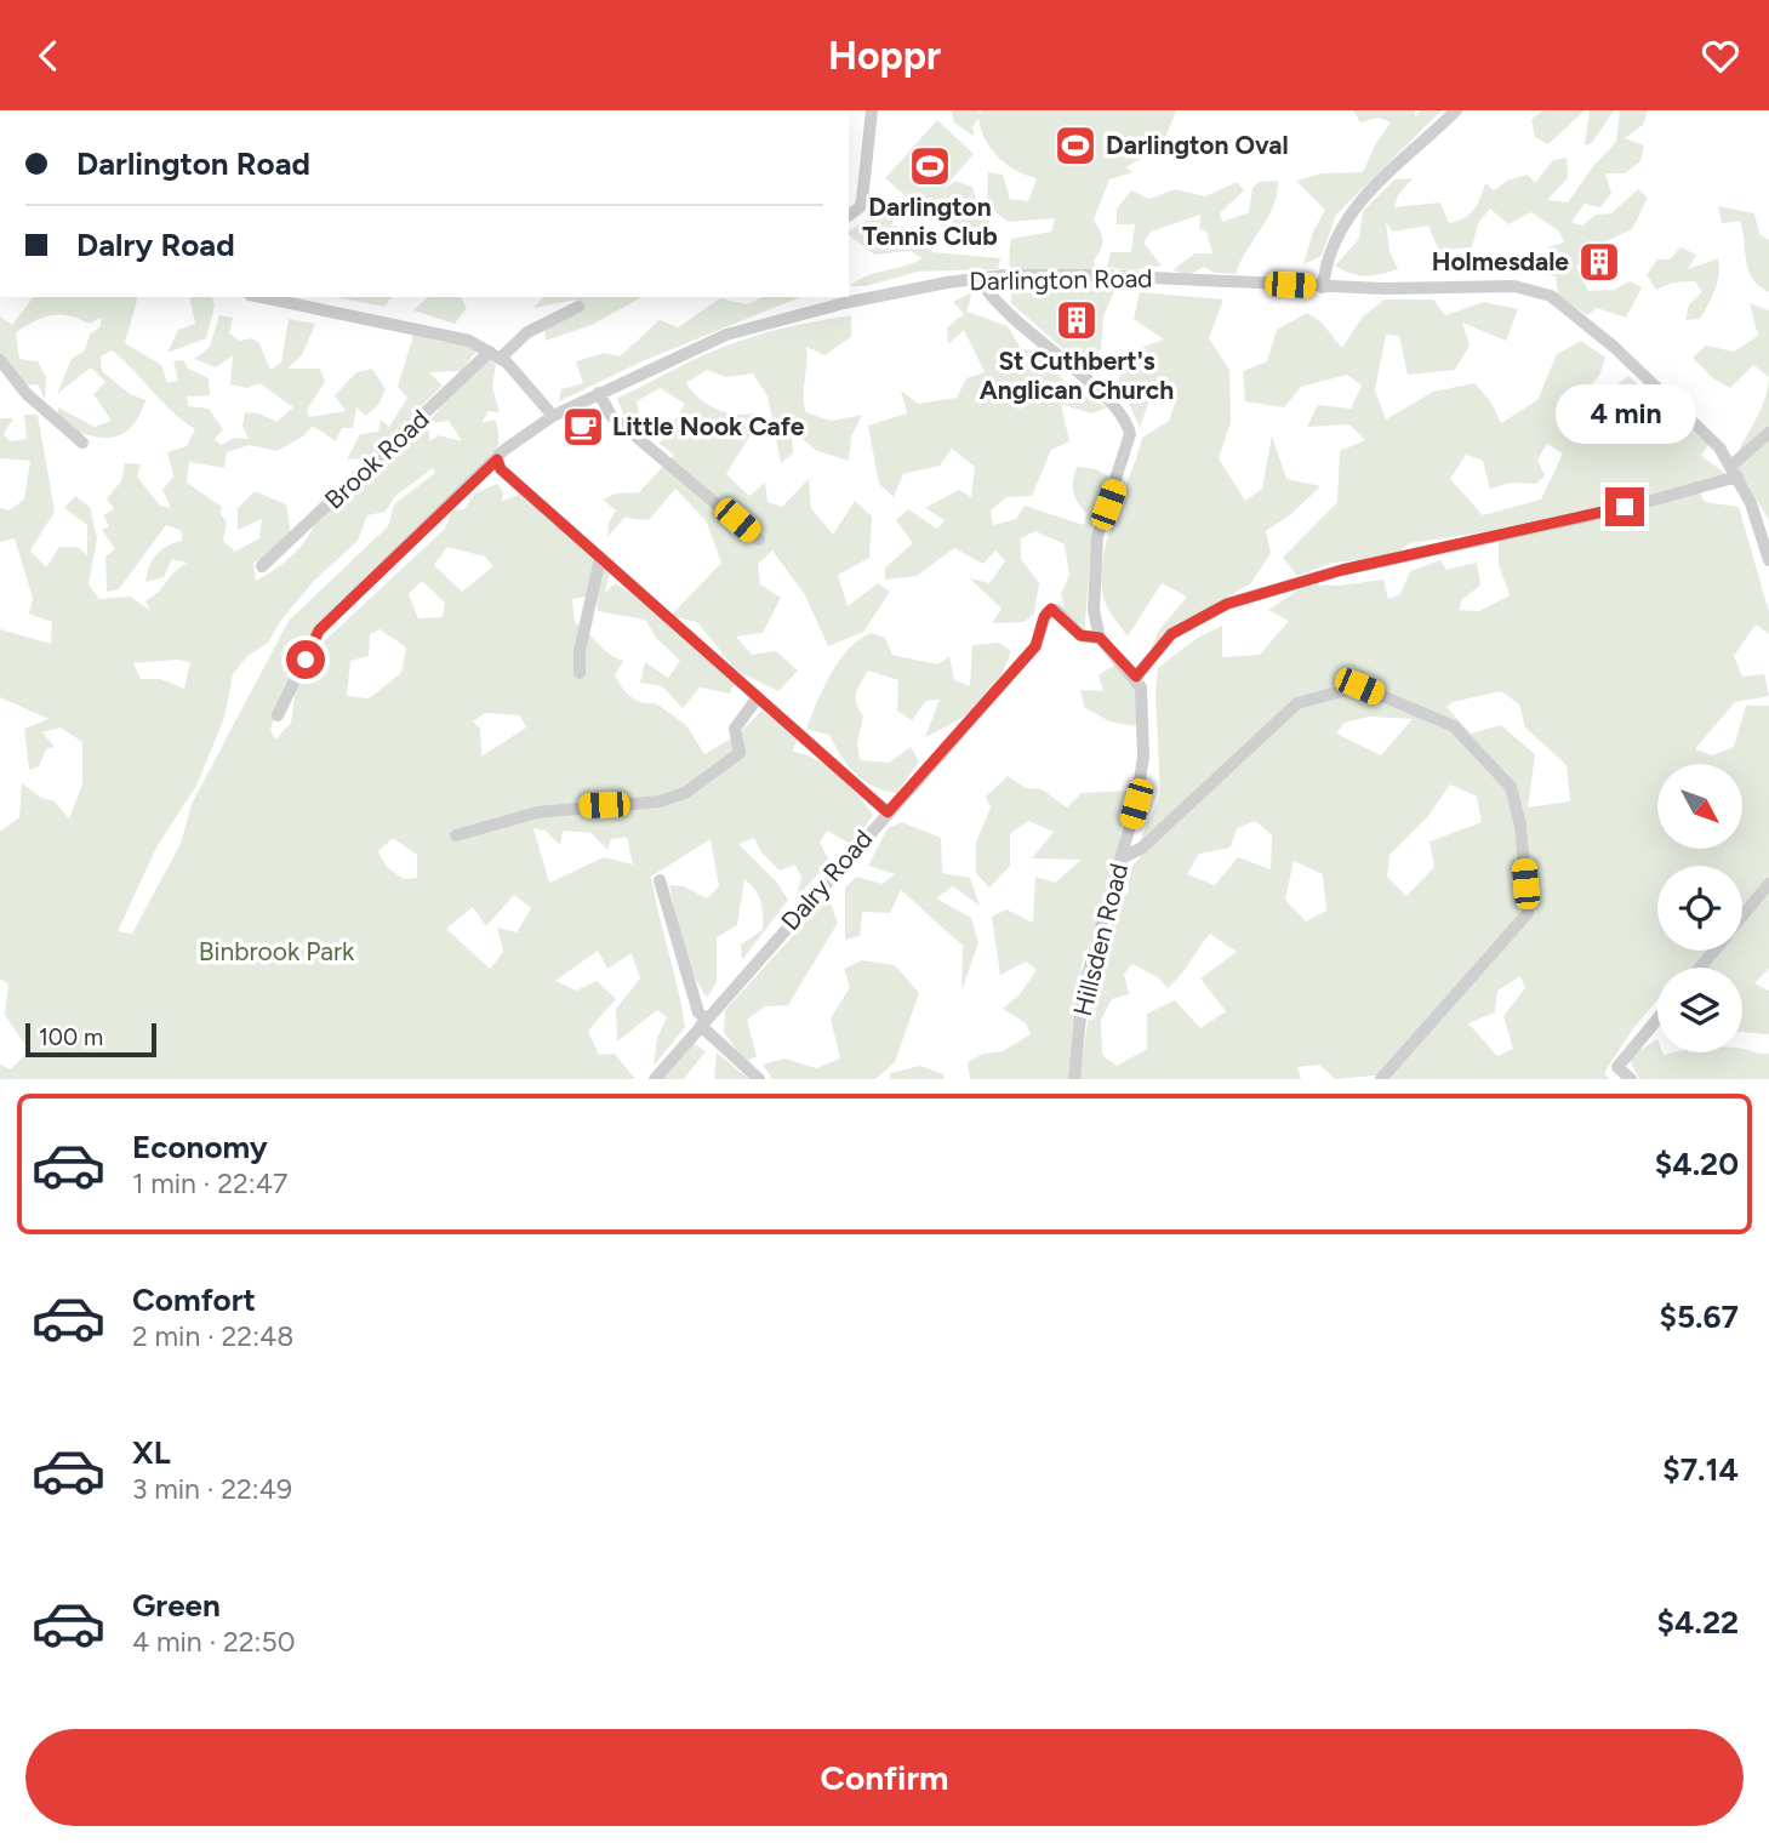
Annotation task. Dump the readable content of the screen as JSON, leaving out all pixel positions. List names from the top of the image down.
{
  "streets": {
    "street": [
      "Darlington Road",
      "Brook Road",
      "Dalry Road",
      "Hillsden Road"
    ]
  },
  "parks": ["Binbrook Park"],
  "places": {
    "sports": ["Darlington Oval", "Darlington Tennis Club"],
    "building": ["Holmesdale", "St Cuthbert's Anglican Church"],
    "cafe": ["Little Nook Cafe"]
  },
  "scale_bar": "100 m",
  "north": "bottom right",
  "page": {
    "header": "Hoppr",
    "banner": ["Darlington Road", "Dalry Road"],
    "bubble": "4 min",
    "scale": "100 m",
    "list": [
      {
        "name": "Economy",
        "note": "1 min · 22:47",
        "value": "$4.20"
      },
      {
        "name": "Comfort",
        "note": "2 min · 22:48",
        "value": "$5.67"
      },
      {
        "name": "XL",
        "note": "3 min · 22:49",
        "value": "$7.14"
      },
      {
        "name": "Green",
        "note": "4 min · 22:50",
        "value": "$4.22"
      }
    ],
    "buttons": "Confirm"
  }
}
